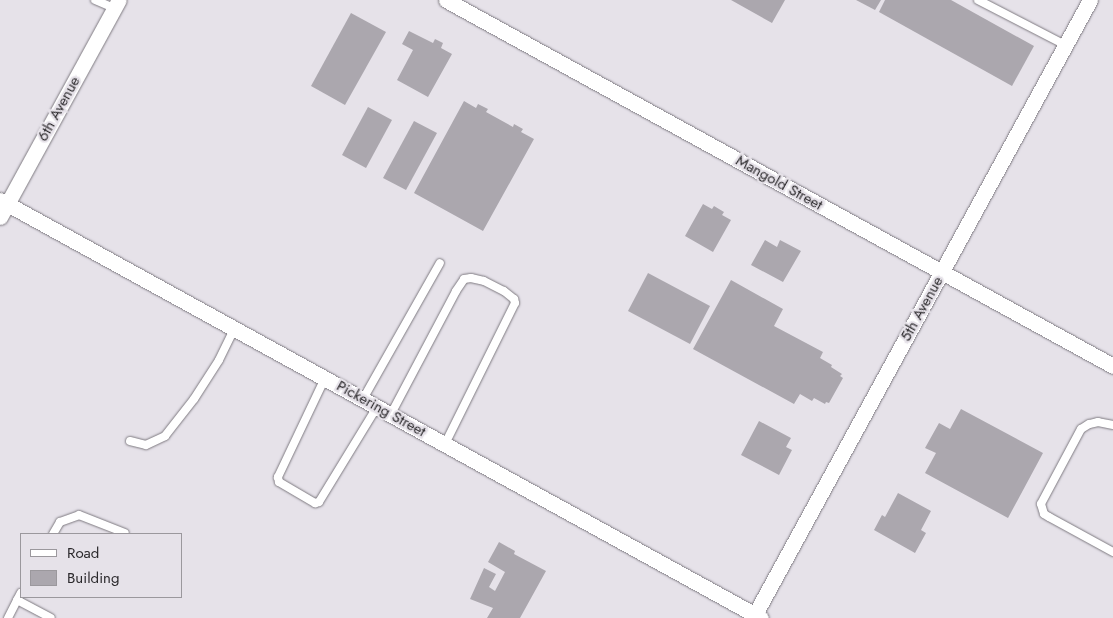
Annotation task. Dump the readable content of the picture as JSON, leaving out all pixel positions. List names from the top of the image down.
{
  "streets": {
    "street": [
      "6th Avenue",
      "Mangold Street",
      "5th Avenue",
      "Pickering Street"
    ]
  },
  "crossings": [
    ["6th Avenue", "Pickering Street"],
    ["Mangold Street", "5th Avenue"],
    ["5th Avenue", "Pickering Street"]
  ],
  "legend": ["Road", "Building"]
}
